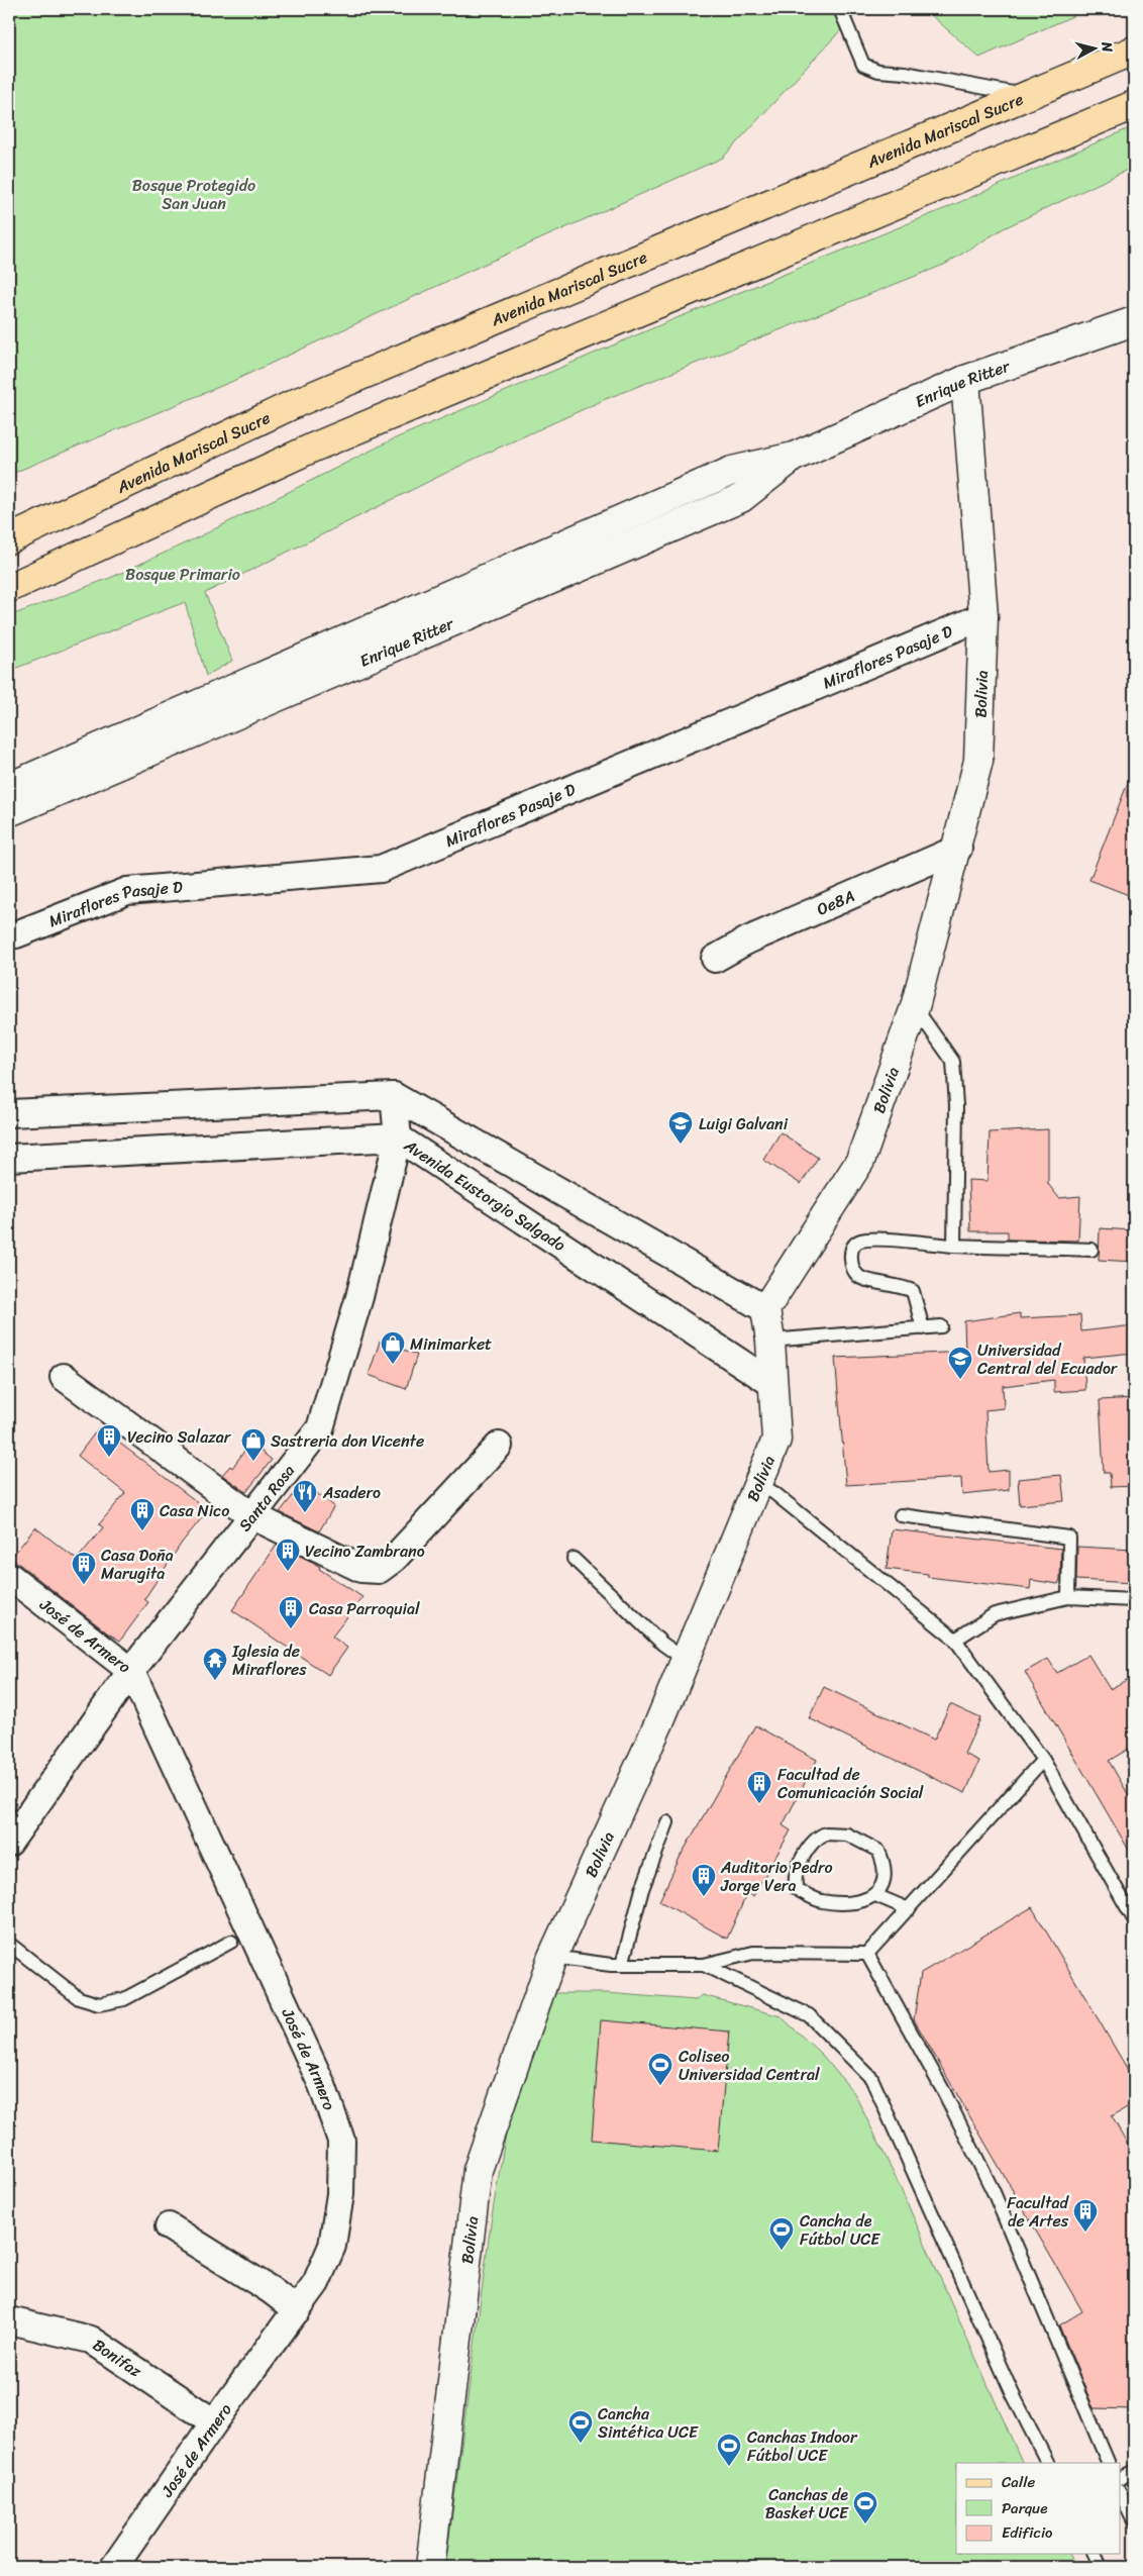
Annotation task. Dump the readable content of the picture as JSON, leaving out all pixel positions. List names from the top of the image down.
{
  "streets": {
    "main road": ["Avenida Mariscal Sucre"],
    "street": [
      "Enrique Ritter",
      "Miraflores Pasaje D",
      "Bolivia",
      "Oe8A",
      "Avenida Eustorgio Salgado",
      "Santa Rosa",
      "José de Armero",
      "Bonifaz"
    ]
  },
  "crossings": [
    ["Enrique Ritter", "Bolivia"],
    ["Miraflores Pasaje D", "Bolivia"],
    ["Bolivia", "Oe8A"],
    ["Bolivia", "Avenida Eustorgio Salgado"],
    ["Avenida Eustorgio Salgado", "Santa Rosa"],
    ["Santa Rosa", "José de Armero"],
    ["José de Armero", "Bonifaz"]
  ],
  "parks": ["Bosque Protegido San Juan", "Bosque Primario"],
  "places": {
    "school or university": ["Luigi Galvani", "Universidad Central del Ecuador"],
    "shop": ["Minimarket", "Sastreria don Vicente"],
    "building": [
      "Vecino Salazar",
      "Casa Nico",
      "Vecino Zambrano",
      "Casa Doña Marugita",
      "Casa Parroquial",
      "Facultad de Comunicación Social",
      "Auditorio Pedro Jorge Vera",
      "Facultad de Artes"
    ],
    "restaurant": ["Asadero"],
    "temple": ["Iglesia de Miraflores"],
    "sports": [
      "Coliseo Universidad Central",
      "Cancha de Fútbol UCE",
      "Cancha Sintética UCE",
      "Canchas Indoor Fútbol UCE",
      "Canchas de Basket UCE"
    ]
  },
  "legend": ["Calle", "Parque", "Edificio"],
  "north": "right"
}
